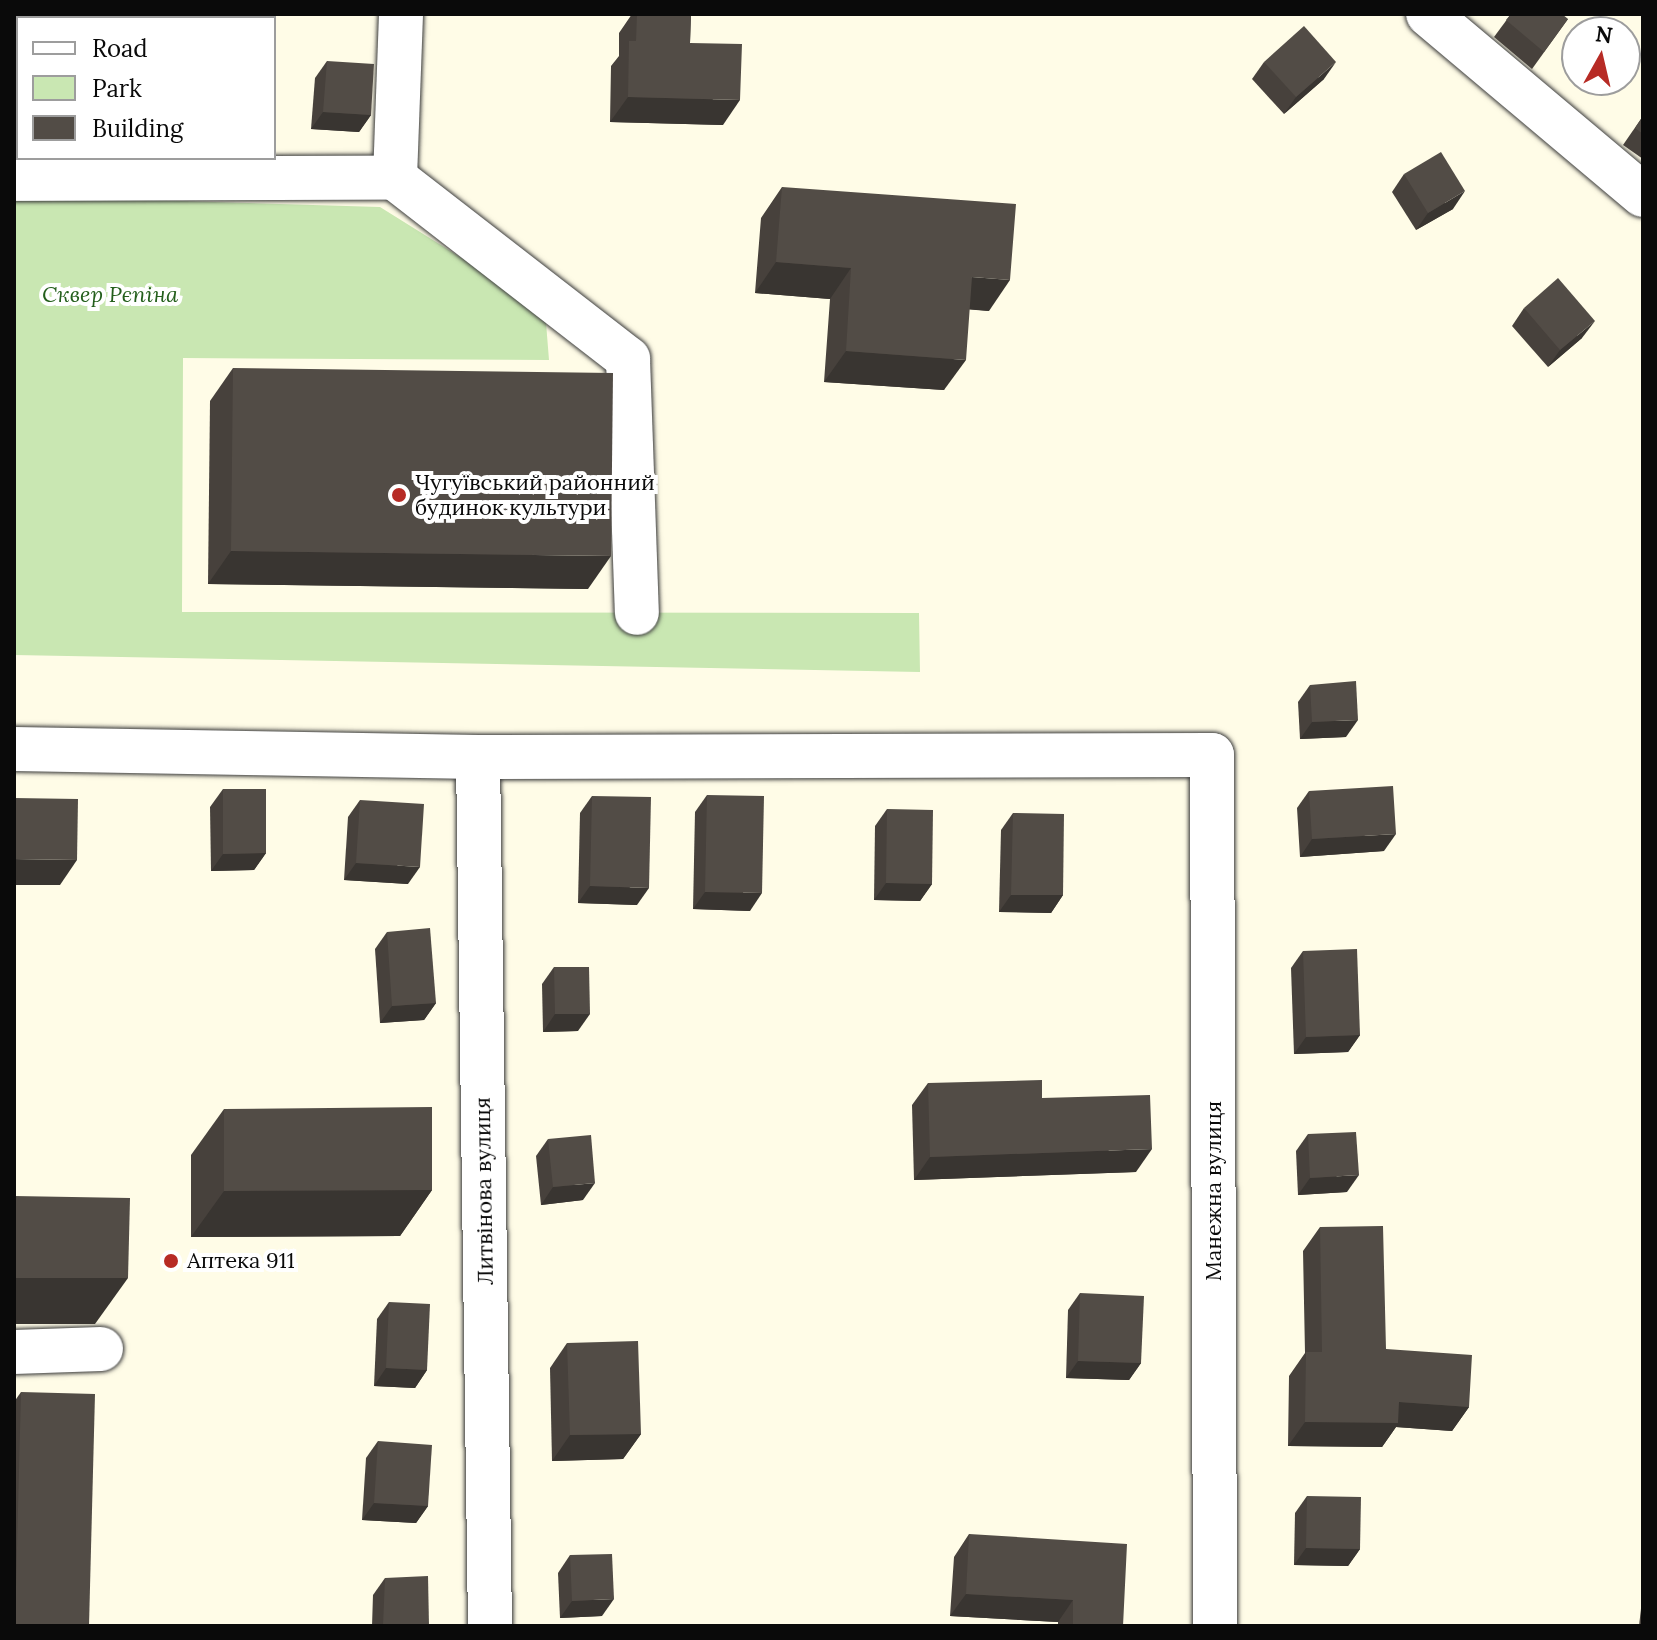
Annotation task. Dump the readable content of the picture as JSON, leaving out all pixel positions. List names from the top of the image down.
{
  "streets": {
    "street": ["Литвінова вулиця", "Манежна вулиця"]
  },
  "crossings": [
    ["Литвінова вулиця", "Манежна вулиця"]
  ],
  "parks": ["Сквер Рєпіна"],
  "places": ["Чугуївський районний будинок культури", "Аптека 911"],
  "legend": ["Road", "Park", "Building"],
  "north": "top"
}
